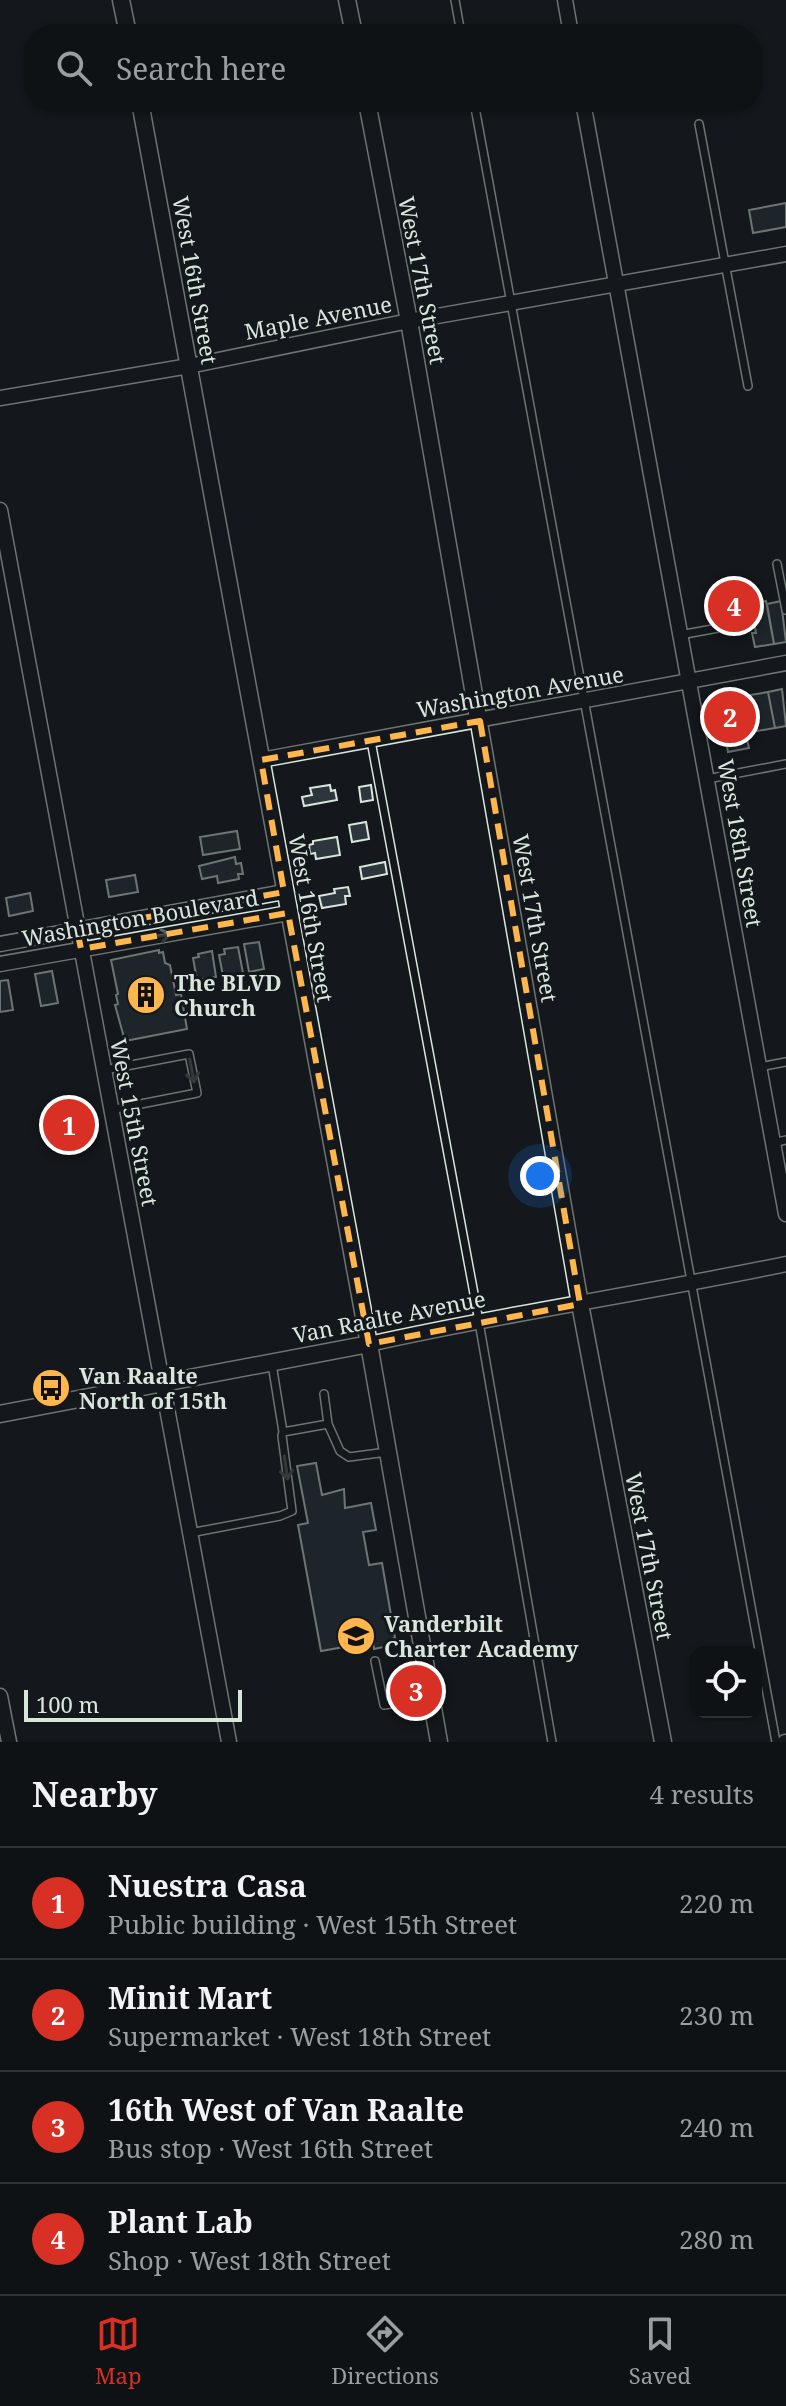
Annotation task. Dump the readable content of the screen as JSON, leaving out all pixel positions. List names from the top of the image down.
{
  "streets": {
    "street": [
      "West 16th Street",
      "West 17th Street",
      "Maple Avenue",
      "Washington Avenue",
      "West 18th Street",
      "Washington Boulevard",
      "West 15th Street",
      "Van Raalte Avenue"
    ]
  },
  "crossings": [
    ["West 16th Street", "Maple Avenue"],
    ["West 16th Street", "Washington Avenue"],
    ["West 16th Street", "Washington Boulevard"],
    ["West 16th Street", "Van Raalte Avenue"],
    ["West 17th Street", "Maple Avenue"],
    ["West 17th Street", "Washington Avenue"],
    ["West 17th Street", "Van Raalte Avenue"],
    ["Maple Avenue", "West 18th Street"],
    ["Washington Avenue", "West 18th Street"],
    ["Washington Boulevard", "West 15th Street"],
    ["West 15th Street", "Van Raalte Avenue"]
  ],
  "places": {
    "building": ["The BLVD Church"],
    "bus stop": ["Van Raalte North of 15th"],
    "school or university": ["Vanderbilt Charter Academy"]
  },
  "scale_bar": "100 m",
  "page": {
    "search": "Search here",
    "pins": [
      "4",
      "2",
      "1",
      "3"
    ],
    "scale": "100 m",
    "heading": ["Nearby", "4 results"],
    "list": [
      {
        "mark": "1",
        "name": "Nuestra Casa",
        "note": "Public building · West 15th Street",
        "value": "220 m"
      },
      {
        "mark": "2",
        "name": "Minit Mart",
        "note": "Supermarket · West 18th Street",
        "value": "230 m"
      },
      {
        "mark": "3",
        "name": "16th West of Van Raalte",
        "note": "Bus stop · West 16th Street",
        "value": "240 m"
      },
      {
        "mark": "4",
        "name": "Plant Lab",
        "note": "Shop · West 18th Street",
        "value": "280 m"
      }
    ],
    "nav": ["Map", "Directions", "Saved"]
  }
}
